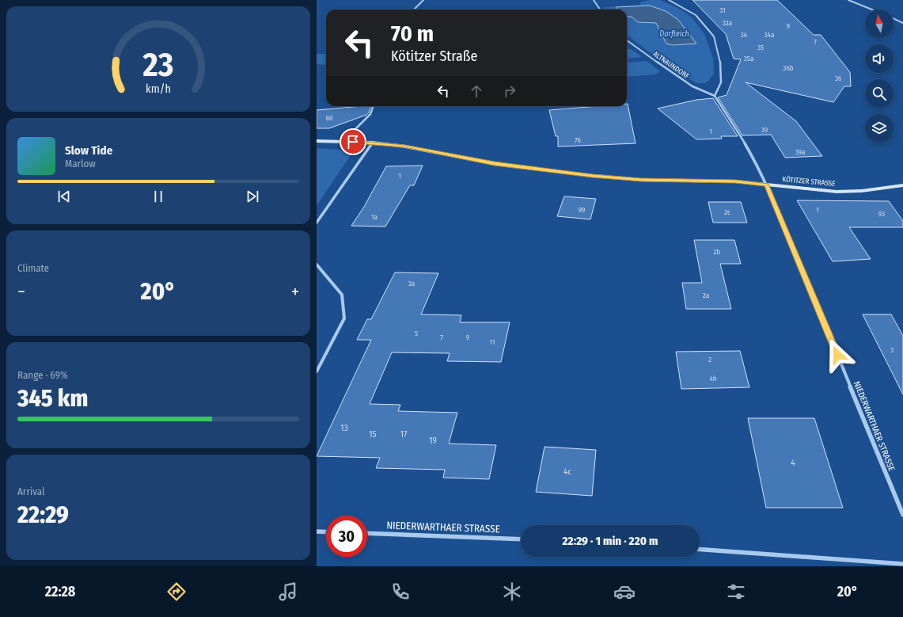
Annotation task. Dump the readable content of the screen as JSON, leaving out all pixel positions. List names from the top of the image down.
{
  "streets": {
    "street": ["ALTNAUNDORF", "KÖTITZER STRASSE", "NIEDERWARTHAER STRASSE"]
  },
  "crossings": [
    ["KÖTITZER STRASSE", "NIEDERWARTHAER STRASSE"]
  ],
  "water": ["Dorfteich"],
  "house_numbers": [
    "31",
    "32a",
    "9",
    "34",
    "34a",
    "7",
    "35",
    "35a",
    "36b",
    "36",
    "80",
    "39",
    "1",
    "76",
    "39a",
    "1",
    "99",
    "1",
    "2c",
    "93",
    "1a",
    "2b",
    "3a",
    "2a",
    "5",
    "7",
    "9",
    "11",
    "3",
    "2",
    "4h",
    "13",
    "15",
    "17",
    "19",
    "4",
    "4c"
  ],
  "north": "top",
  "page": {
    "turn": ["70 m", "Kötitzer Straße"],
    "song": ["Slow Tide", "Marlow"],
    "tile": [
      "Climate",
      ["Range · 69%", "345 km"],
      ["Arrival", "22:29"]
    ],
    "heat": ["−", "20°", "+"],
    "limit": "30",
    "trip": "22:29 · 1 min · 220 m",
    "tabs": ["22:28", "20°"],
    "gauge": ["23", "km/h"]
  }
}
